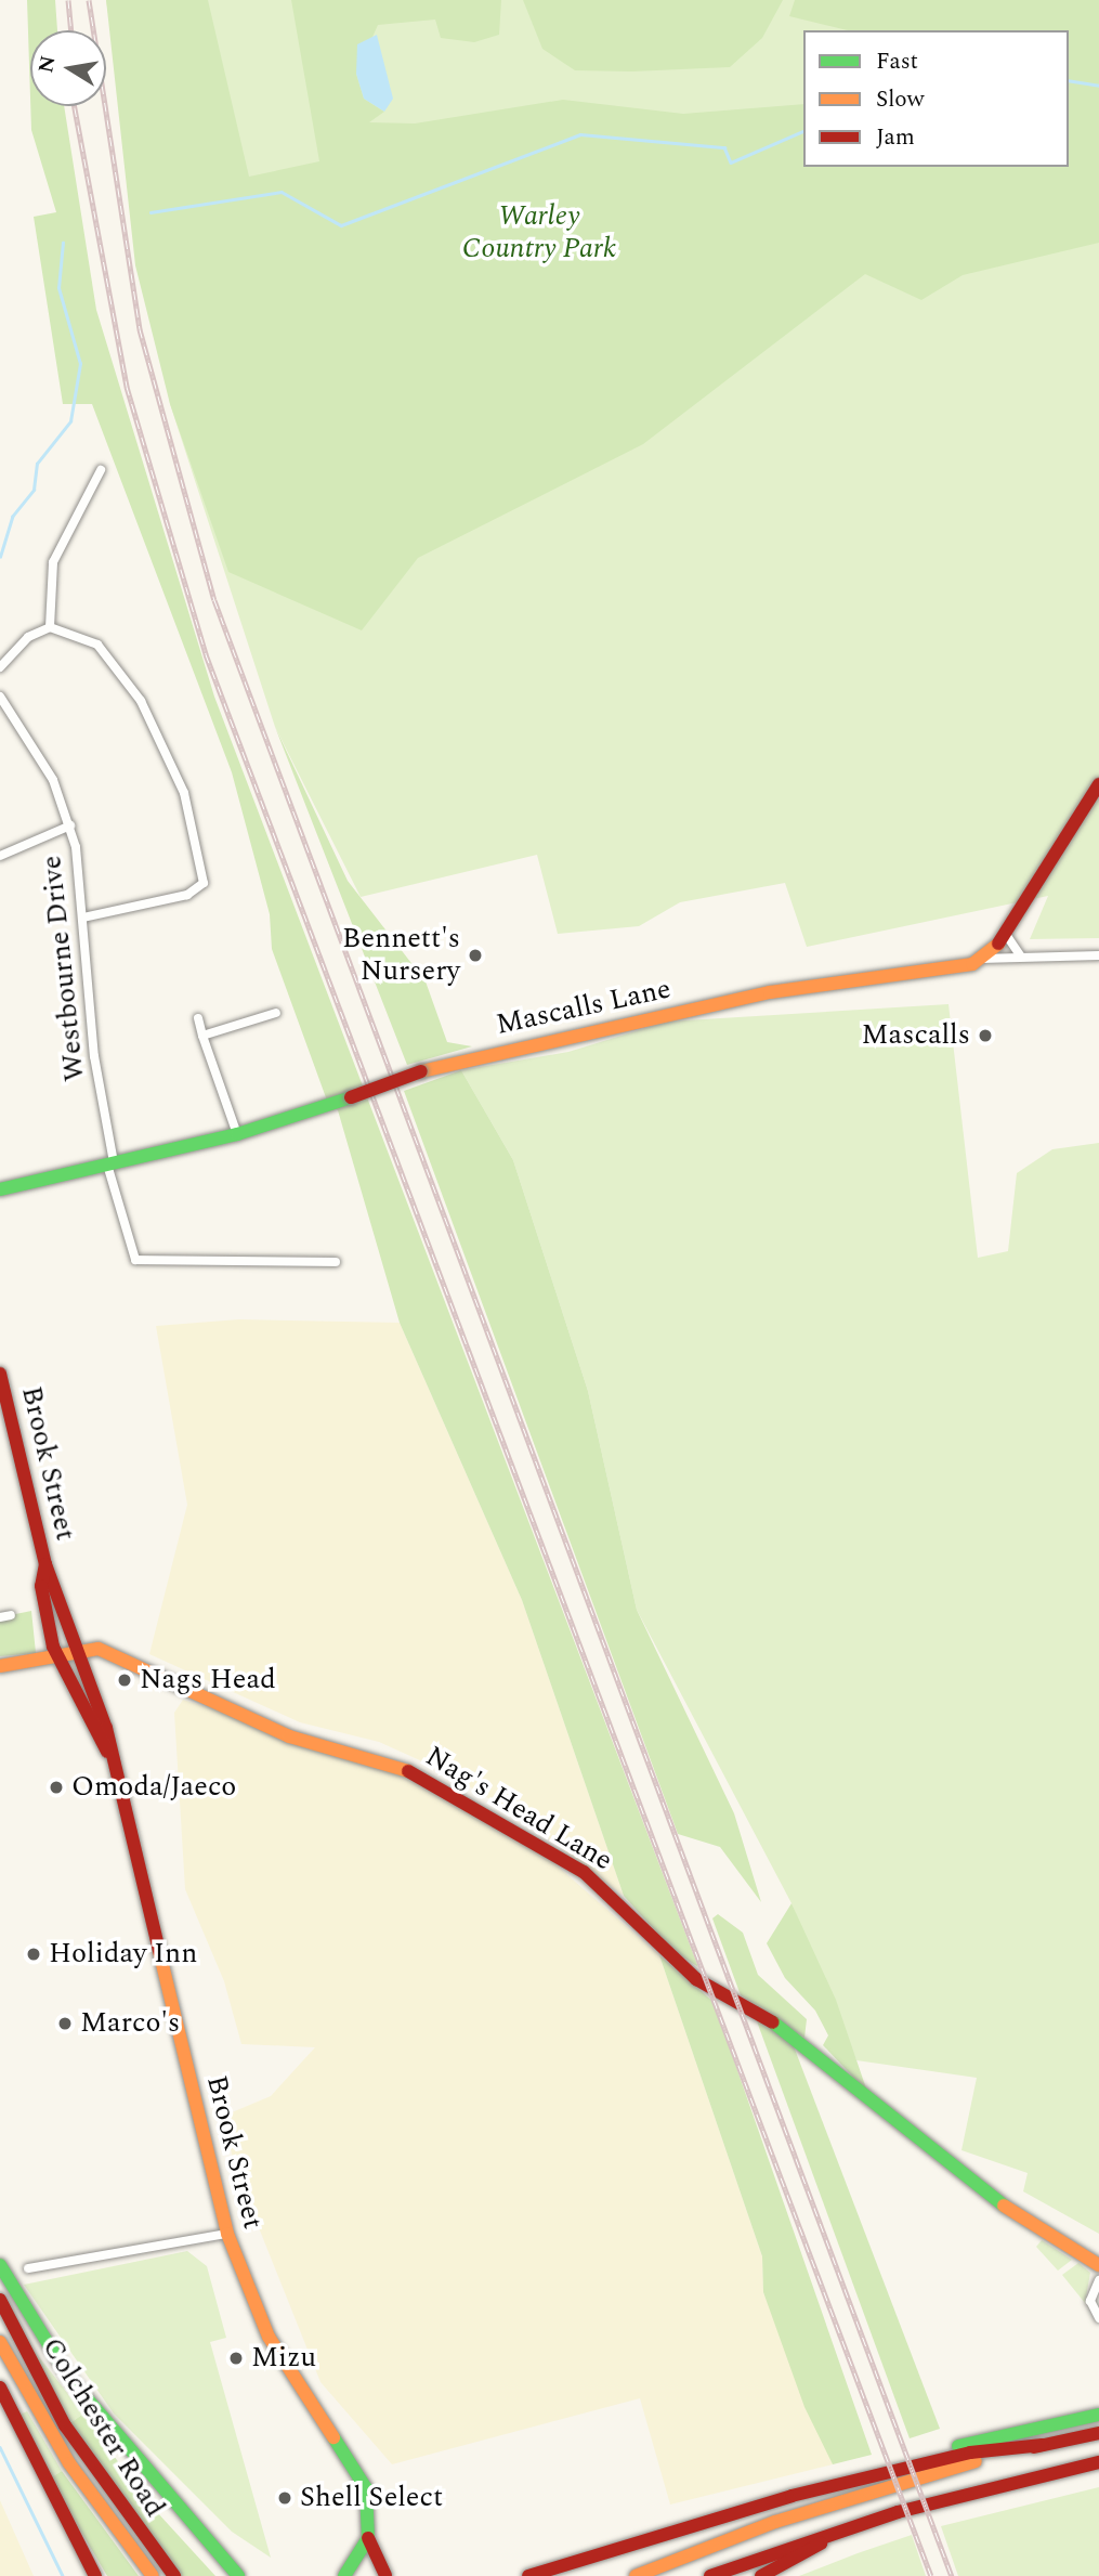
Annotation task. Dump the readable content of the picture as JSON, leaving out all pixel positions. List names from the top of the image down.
{
  "streets": {
    "main road": [
      "Mascalls Lane",
      "Brook Street",
      "Nag's Head Lane",
      "Colchester Road"
    ],
    "street": ["Westbourne Drive"]
  },
  "crossings": [
    ["Westbourne Drive", "Mascalls Lane"],
    ["Brook Street", "Nag's Head Lane"]
  ],
  "parks": ["Warley Country Park"],
  "places": [
    "Bennett's Nursery",
    "Mascalls",
    "Nags Head",
    "Omoda/Jaeco",
    "Holiday Inn",
    "Marco's",
    "Mizu",
    "Shell Select"
  ],
  "legend": ["Fast", "Slow", "Jam"],
  "north": "left"
}
